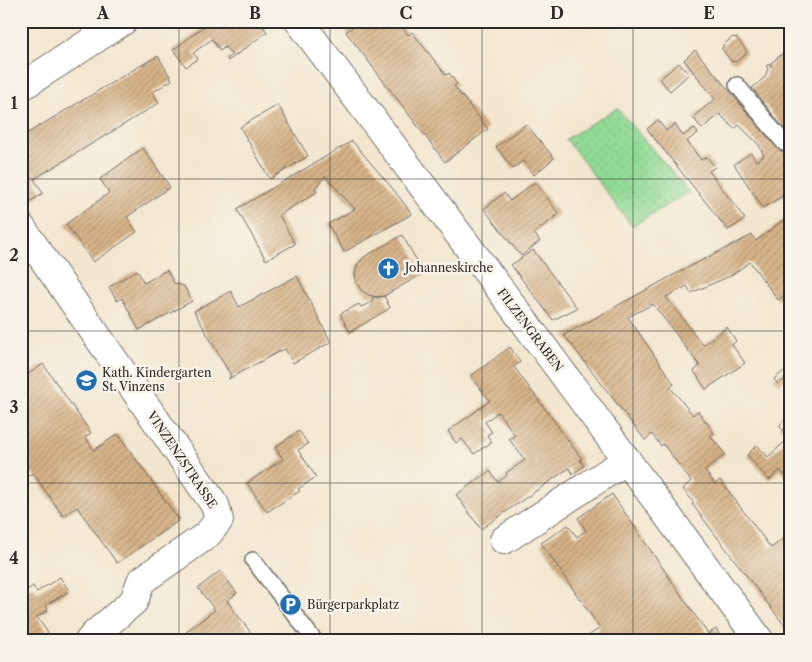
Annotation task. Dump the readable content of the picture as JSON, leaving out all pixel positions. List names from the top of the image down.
{
  "streets": {
    "street": ["FILZENGRABEN", "VINZENZSTRASSE"]
  },
  "places": {
    "church": ["Johanneskirche"],
    "school or university": ["Kath. Kindergarten St. Vinzens"],
    "parking": ["Bürgerparkplatz"]
  },
  "grid": {
    "columns": [
      "A",
      "B",
      "C",
      "D",
      "E"
    ],
    "rows": [
      "1",
      "2",
      "3",
      "4"
    ]
  }
}
